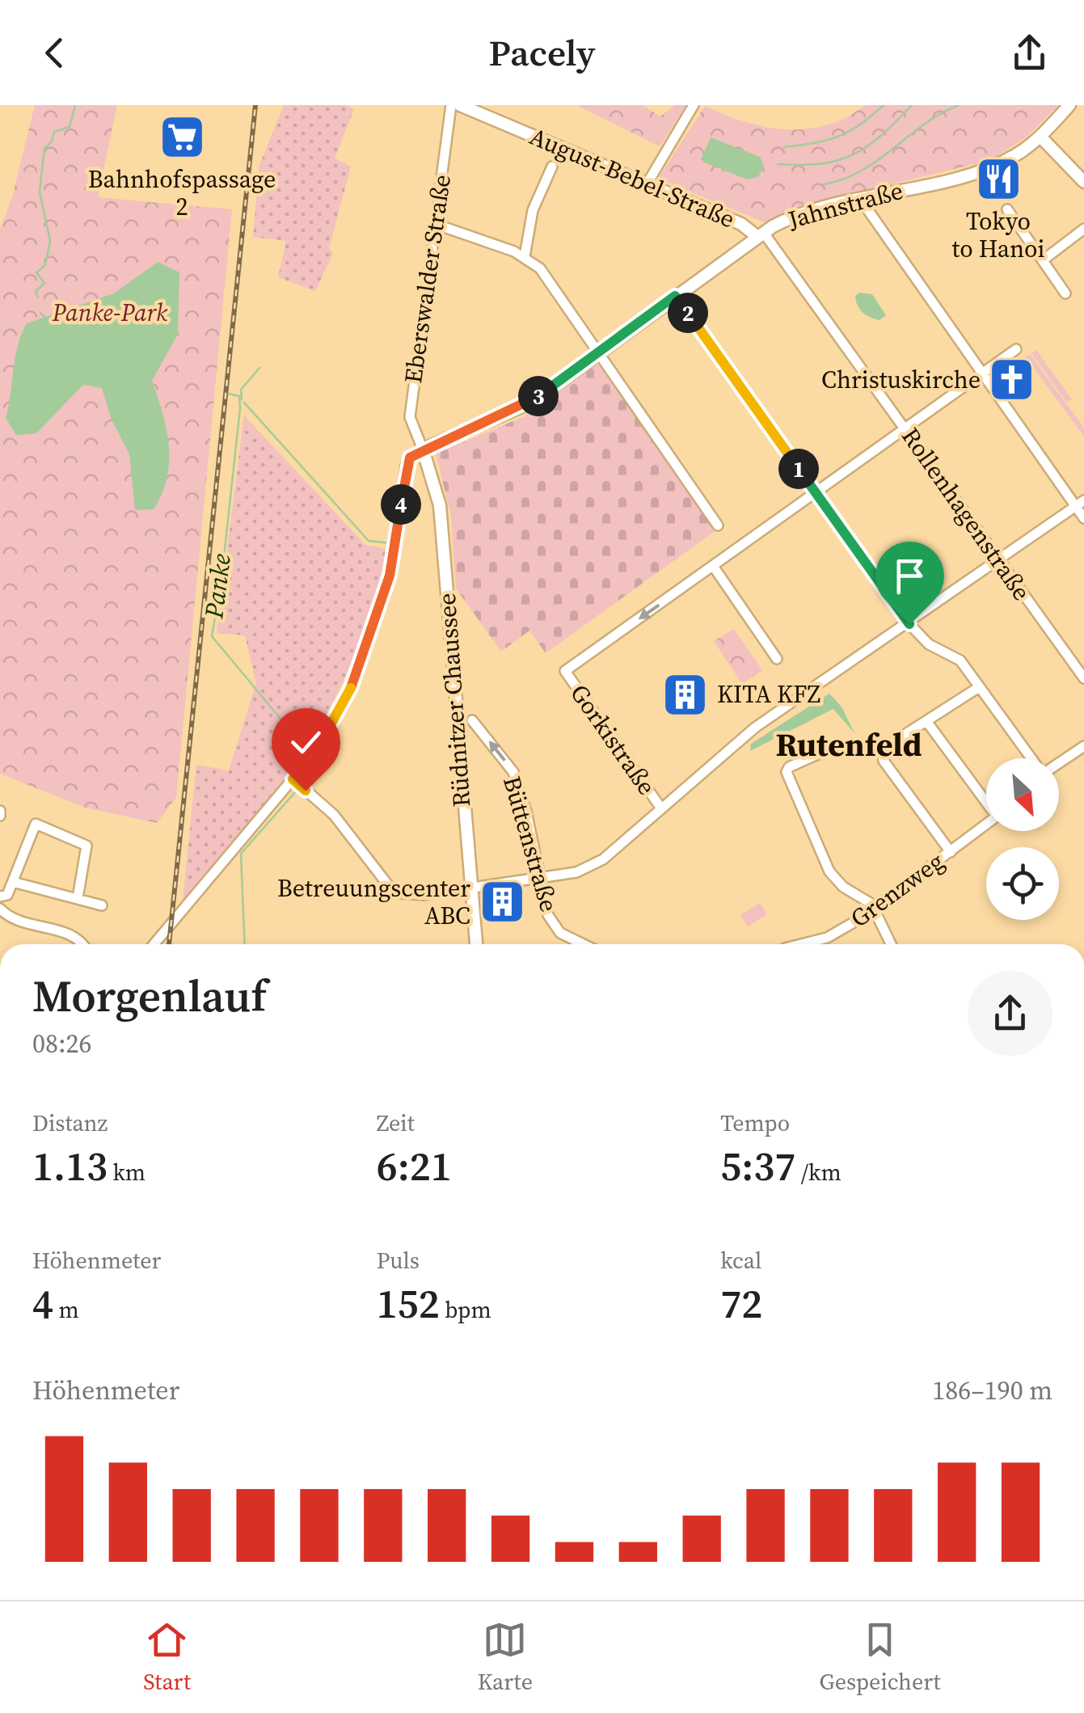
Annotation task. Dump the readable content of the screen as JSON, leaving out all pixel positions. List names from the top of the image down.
{
  "streets": {
    "main road": ["August-Bebel-Straße", "Jahnstraße", "Rüdnitzer Chaussee"],
    "street": [
      "Eberswalder Straße",
      "Rollenhagenstraße",
      "Gorkistraße",
      "Büttenstraße",
      "Grenzweg"
    ]
  },
  "crossings": [
    ["August-Bebel-Straße", "Jahnstraße"],
    ["August-Bebel-Straße", "Rollenhagenstraße"],
    ["Jahnstraße", "Eberswalder Straße"],
    ["Jahnstraße", "Rollenhagenstraße"],
    ["Jahnstraße", "Rüdnitzer Chaussee"],
    ["Eberswalder Straße", "Rüdnitzer Chaussee"]
  ],
  "one_way": ["Büttenstraße"],
  "districts": ["Rutenfeld"],
  "water": ["Panke"],
  "parks": ["Panke-Park"],
  "places": {
    "supermarket": ["Bahnhofspassage 2"],
    "restaurant": ["Tokyo to Hanoi"],
    "church": ["Christuskirche"],
    "building": ["KITA KFZ", "Betreuungscenter ABC"]
  },
  "north": "bottom right",
  "page": {
    "header": "Pacely",
    "pins": [
      "2",
      "3",
      "1",
      "4"
    ],
    "heading": ["Morgenlauf", "08:26"],
    "stats": [
      ["Distanz", "1.13 km"],
      ["Zeit", "6:21"],
      ["Tempo", "5:37 /km"],
      ["Höhenmeter", "4 m"],
      ["Puls", "152 bpm"],
      ["kcal", "72"]
    ],
    "chart": ["Höhenmeter", "186–190 m"],
    "tabs": ["Start", "Karte", "Gespeichert"]
  }
}
